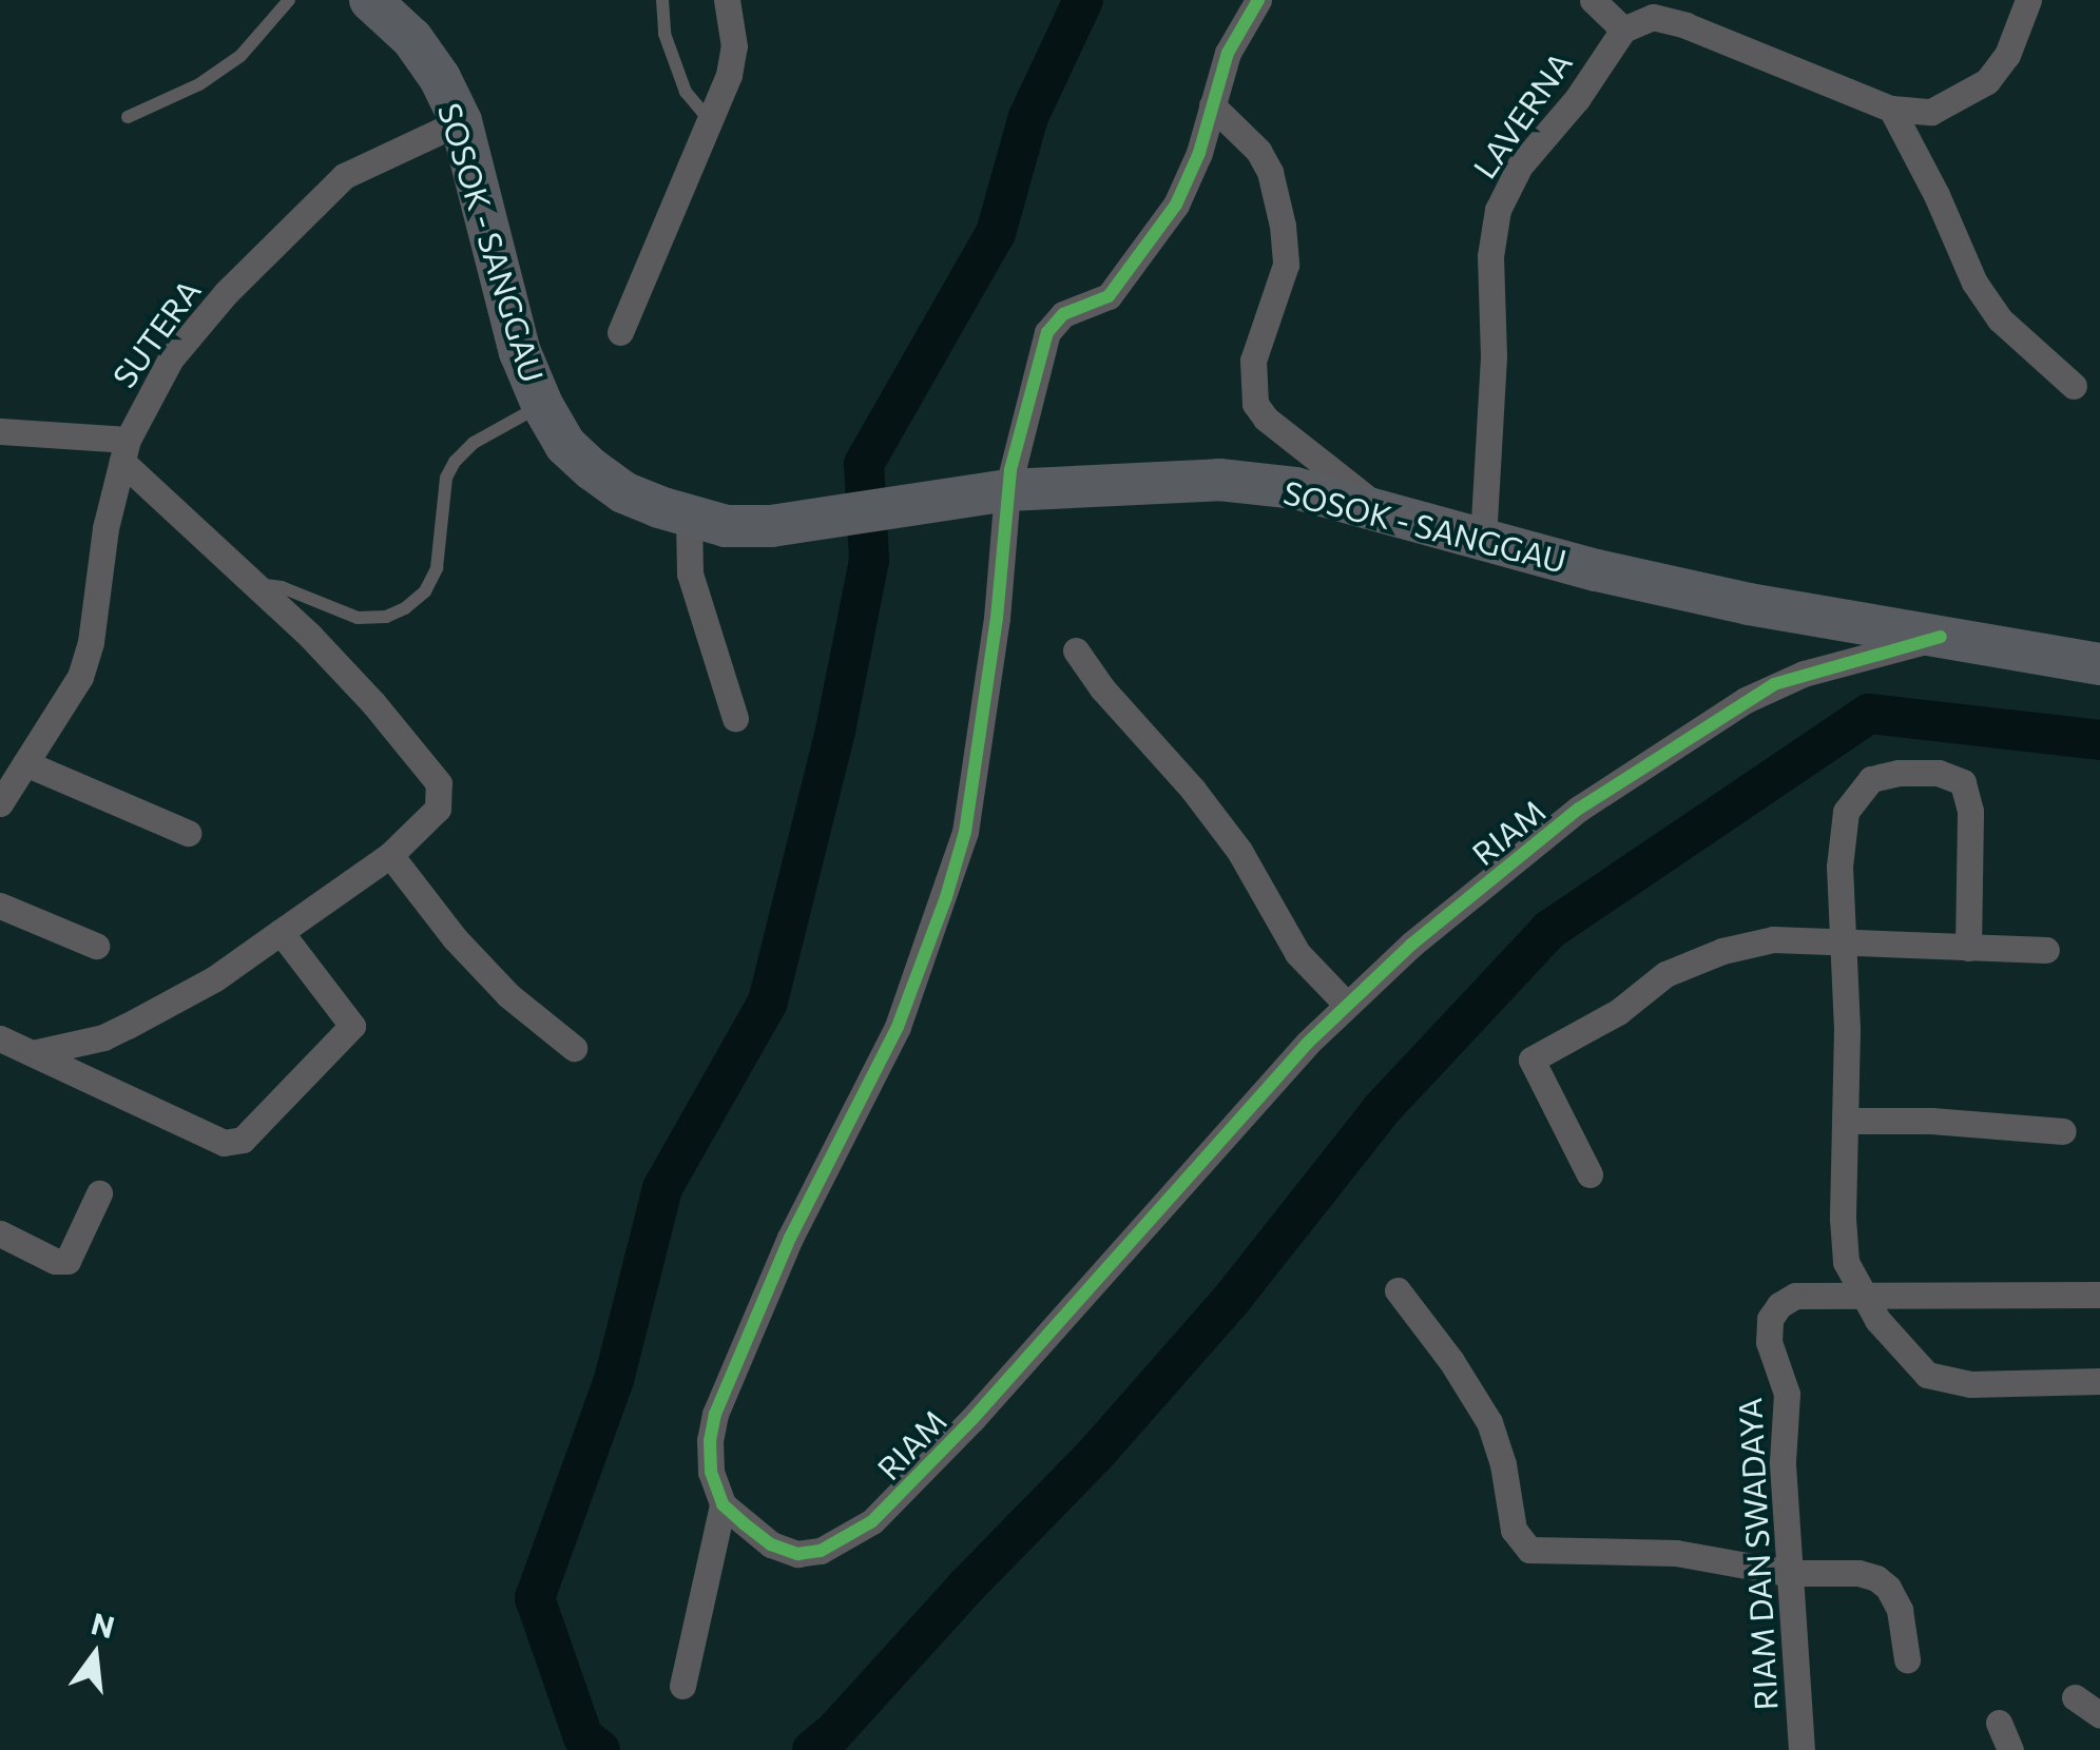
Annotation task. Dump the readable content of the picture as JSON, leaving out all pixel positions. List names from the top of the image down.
{
  "streets": {
    "highway": ["SOSOK - SANGGAU"],
    "street": [
      "LAVERNA",
      "SUTERA",
      "RIAM",
      "RIAM DAN SWADAYA"
    ]
  },
  "crossings": [
    ["LAVERNA", "SOSOK - SANGGAU"],
    ["SOSOK - SANGGAU", "SUTERA"],
    ["SOSOK - SANGGAU", "RIAM"]
  ],
  "north": "top"
}
